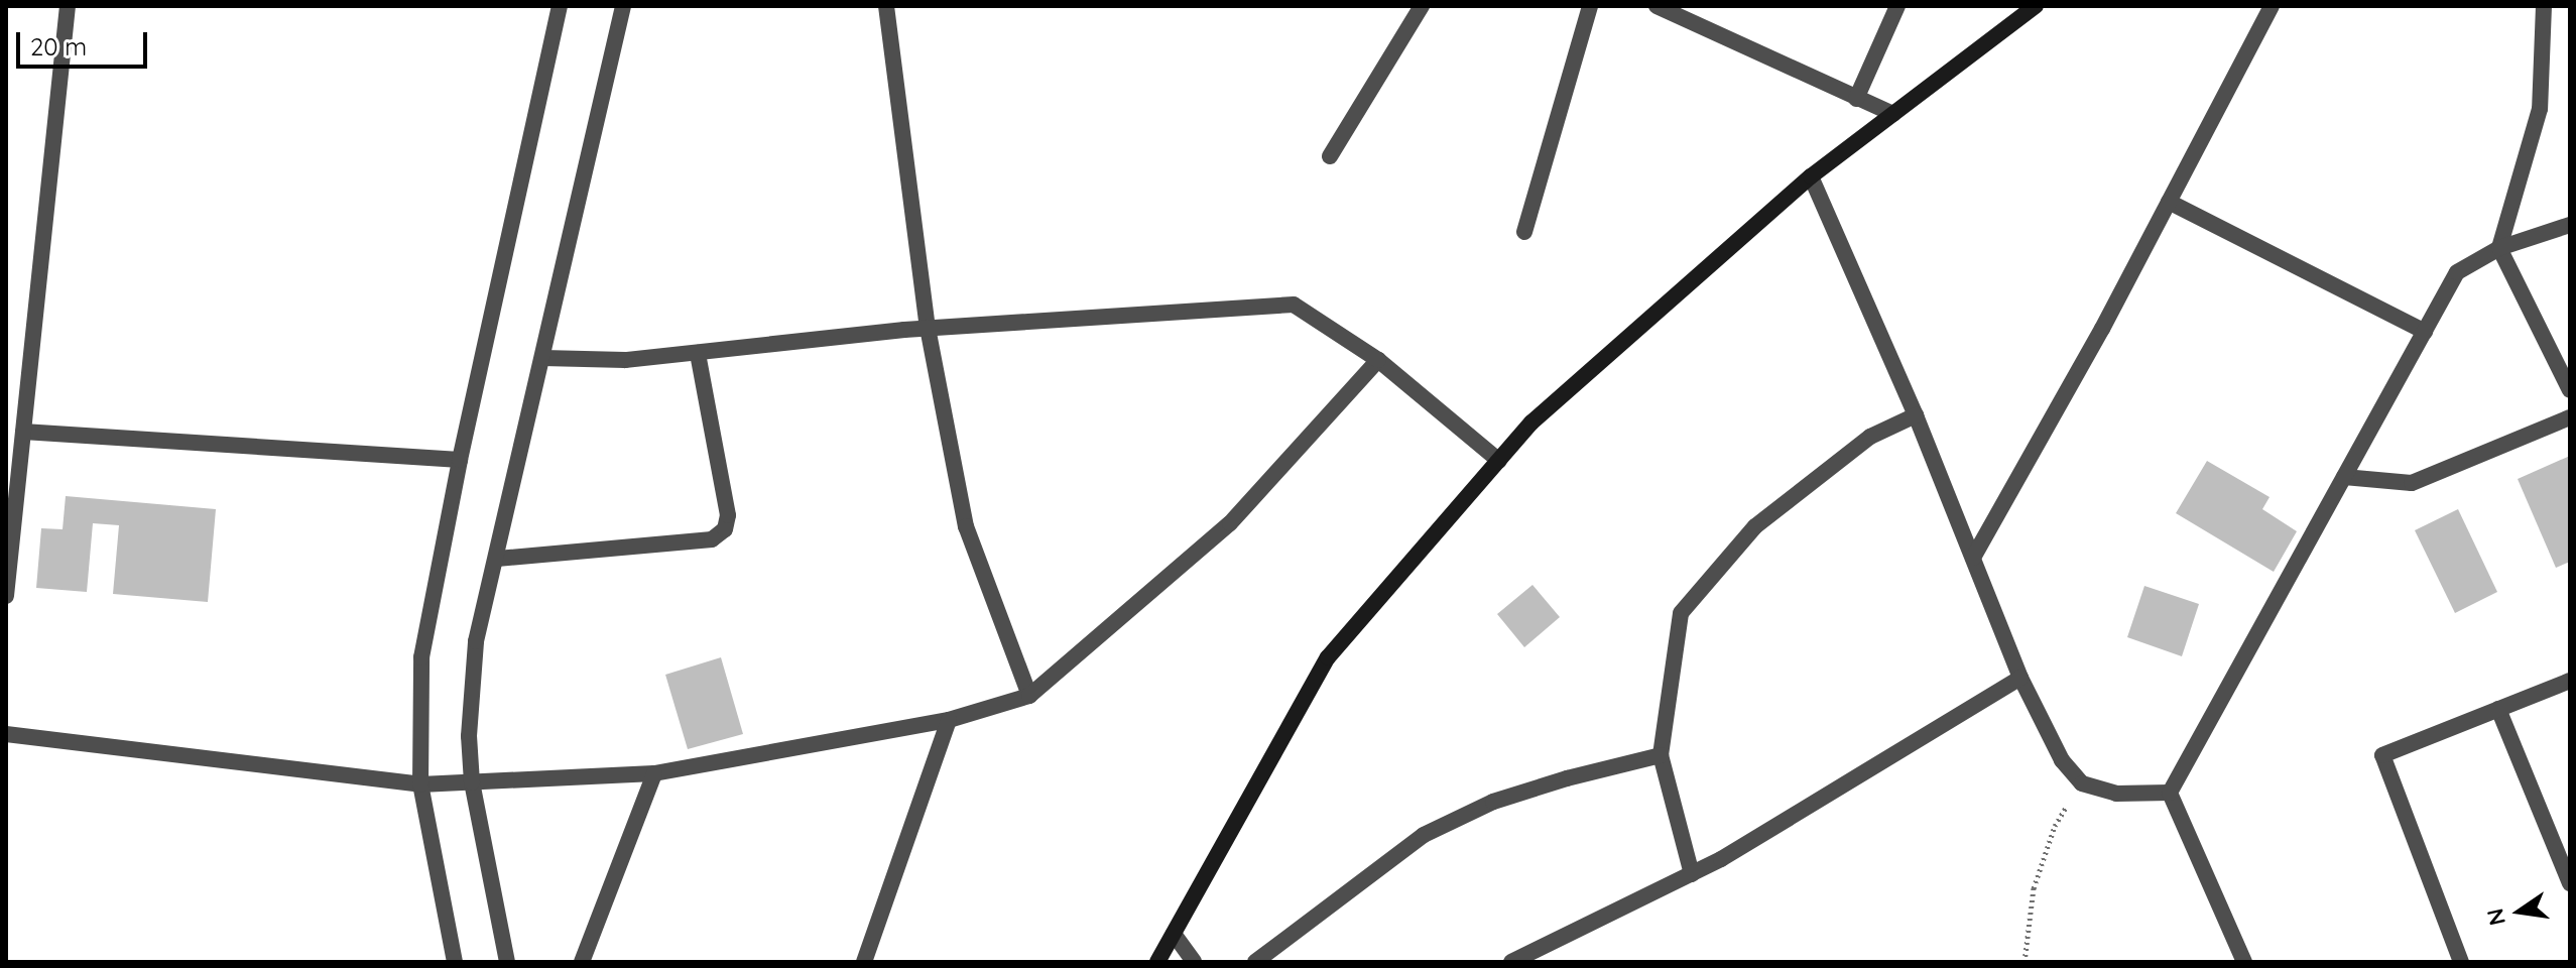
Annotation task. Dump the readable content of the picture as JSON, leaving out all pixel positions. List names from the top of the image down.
{
  "scale_bar": "20 m",
  "north": "left"
}
